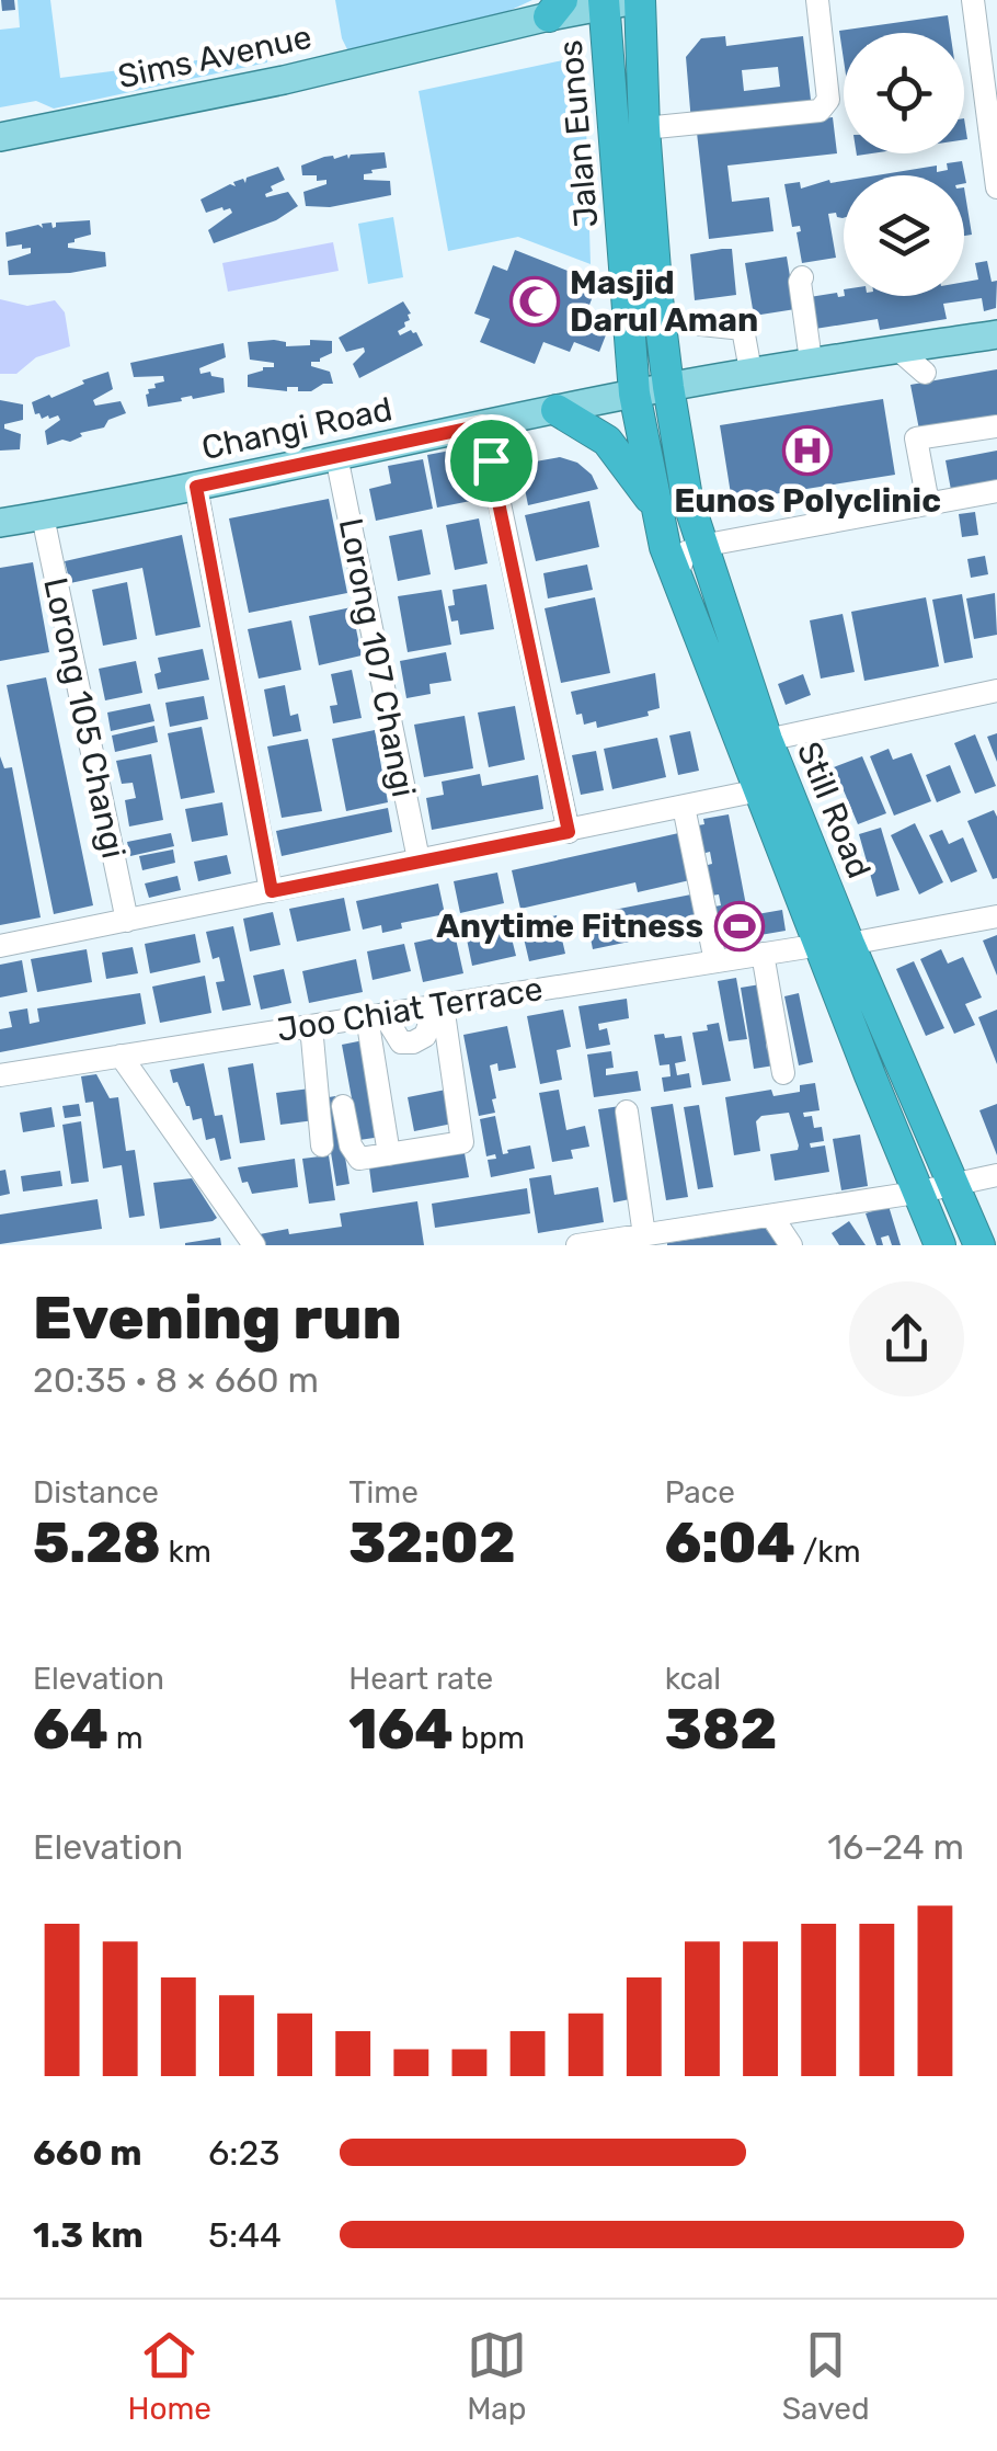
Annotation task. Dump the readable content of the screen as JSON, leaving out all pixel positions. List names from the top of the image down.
{
  "streets": {
    "highway": ["Jalan Eunos", "Still Road"],
    "main road": ["Sims Avenue", "Changi Road"],
    "street": ["Lorong 107 Changi", "Lorong 105 Changi", "Joo Chiat Terrace"]
  },
  "crossings": [
    ["Sims Avenue", "Jalan Eunos"],
    ["Jalan Eunos", "Changi Road"],
    ["Jalan Eunos", "Still Road"],
    ["Changi Road", "Lorong 107 Changi"],
    ["Changi Road", "Lorong 105 Changi"],
    ["Changi Road", "Still Road"],
    ["Still Road", "Joo Chiat Terrace"]
  ],
  "places": {
    "mosque": ["Masjid Darul Aman"],
    "hospital": ["Eunos Polyclinic"],
    "sports": ["Anytime Fitness"]
  },
  "page": {
    "heading": ["Evening run", "20:35 · 8 × 660 m"],
    "stats": [
      ["Distance", "5.28 km"],
      ["Time", "32:02"],
      ["Pace", "6:04 /km"],
      ["Elevation", "64 m"],
      ["Heart rate", "164 bpm"],
      ["kcal", "382"]
    ],
    "chart": ["Elevation", "16–24 m"],
    "list": [
      {
        "name": "660 m",
        "note": "6:23"
      },
      {
        "name": "1.3 km",
        "note": "5:44"
      }
    ],
    "tabs": ["Home", "Map", "Saved"]
  }
}
